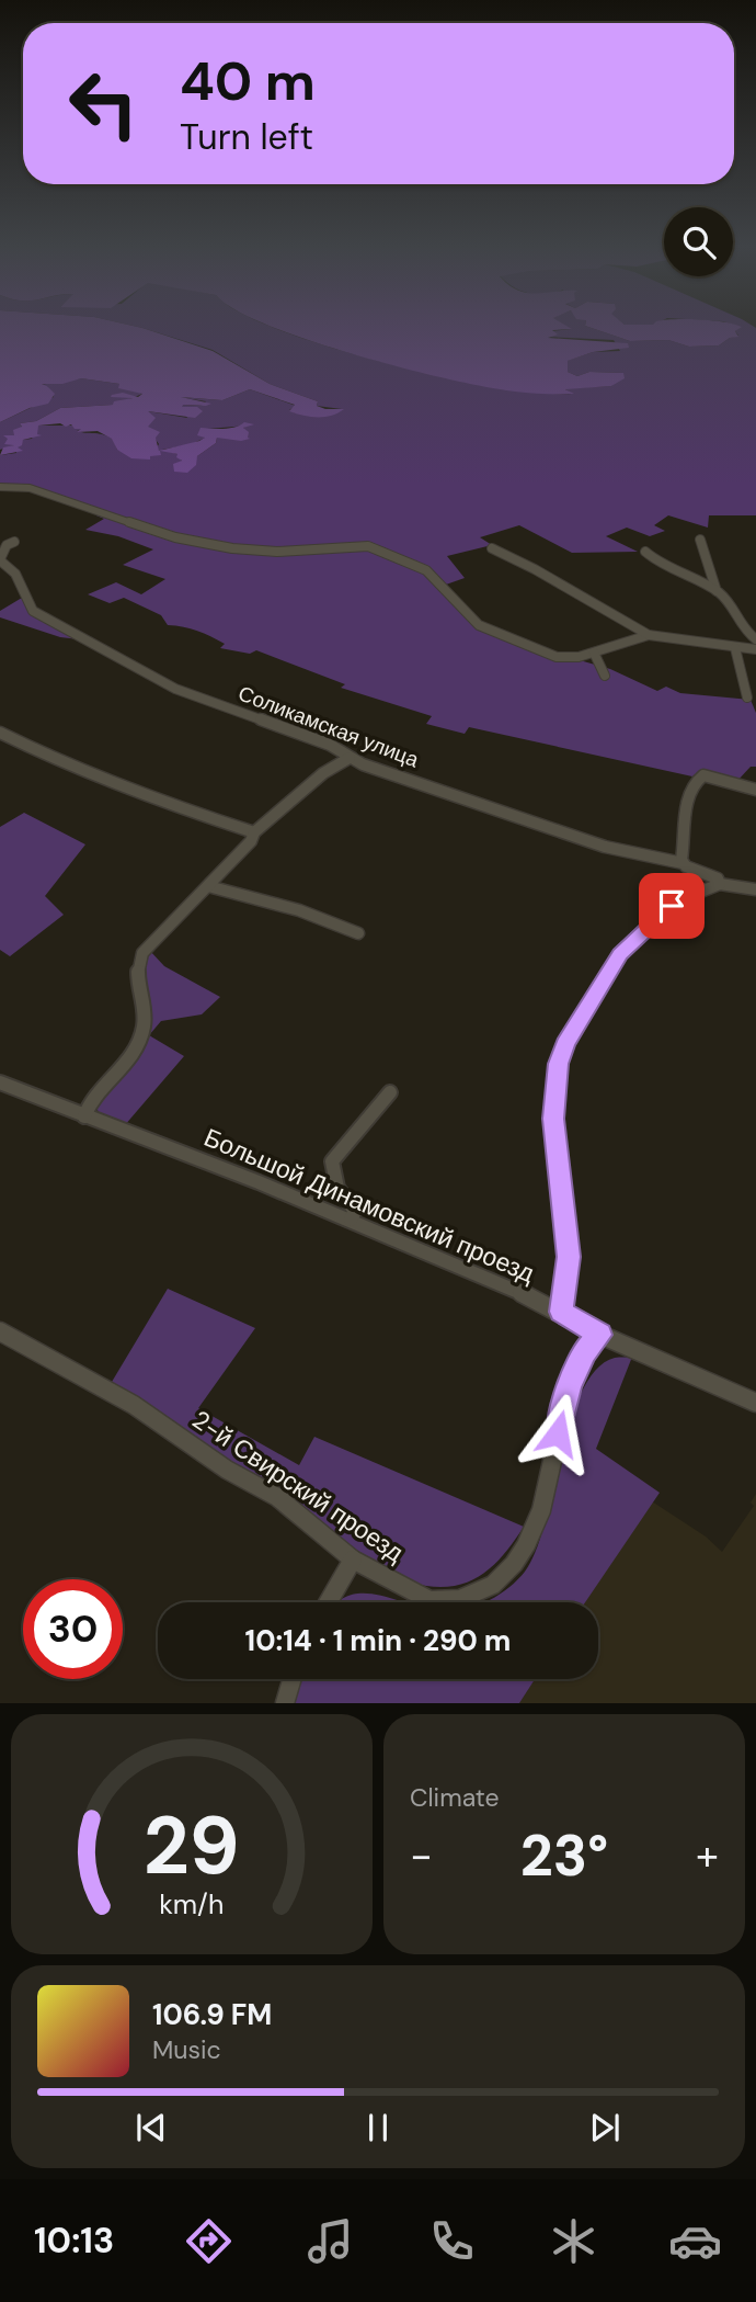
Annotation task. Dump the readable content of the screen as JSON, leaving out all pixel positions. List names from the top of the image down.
{
  "streets": {
    "street": ["Соликамская улица", "Большой Динамовский проезд", "2-й Свирский проезд"]
  },
  "crossings": [
    ["Большой Динамовский проезд", "2-й Свирский проезд"]
  ],
  "page": {
    "turn": ["40 m", "Turn left"],
    "limit": "30",
    "trip": "10:14 · 1 min · 290 m",
    "tile": "Climate",
    "heat": ["−", "23°", "+"],
    "song": ["106.9 FM", "Music"],
    "tabs": "10:13",
    "gauge": ["29", "km/h"]
  }
}
